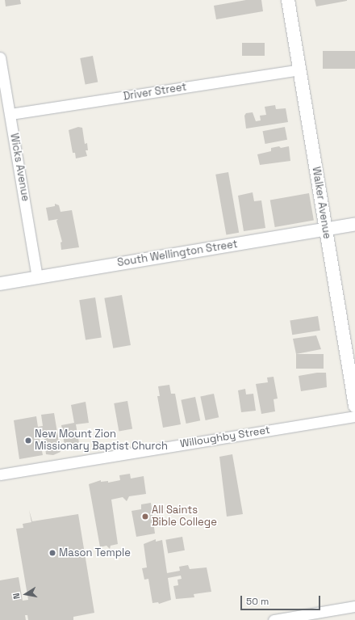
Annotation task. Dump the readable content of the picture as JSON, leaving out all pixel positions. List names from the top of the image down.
{
  "streets": {
    "street": [
      "Driver Street",
      "Wicks Avenue",
      "Walker Avenue",
      "South Wellington Street",
      "Willoughby Street"
    ]
  },
  "crossings": [
    ["Driver Street", "Wicks Avenue"],
    ["Driver Street", "Walker Avenue"],
    ["Wicks Avenue", "South Wellington Street"],
    ["Walker Avenue", "South Wellington Street"]
  ],
  "places": ["New Mount Zion Missionary Baptist Church", "All Saints Bible College", "Mason Temple"],
  "scale_bar": "50 m",
  "north": "left"
}
